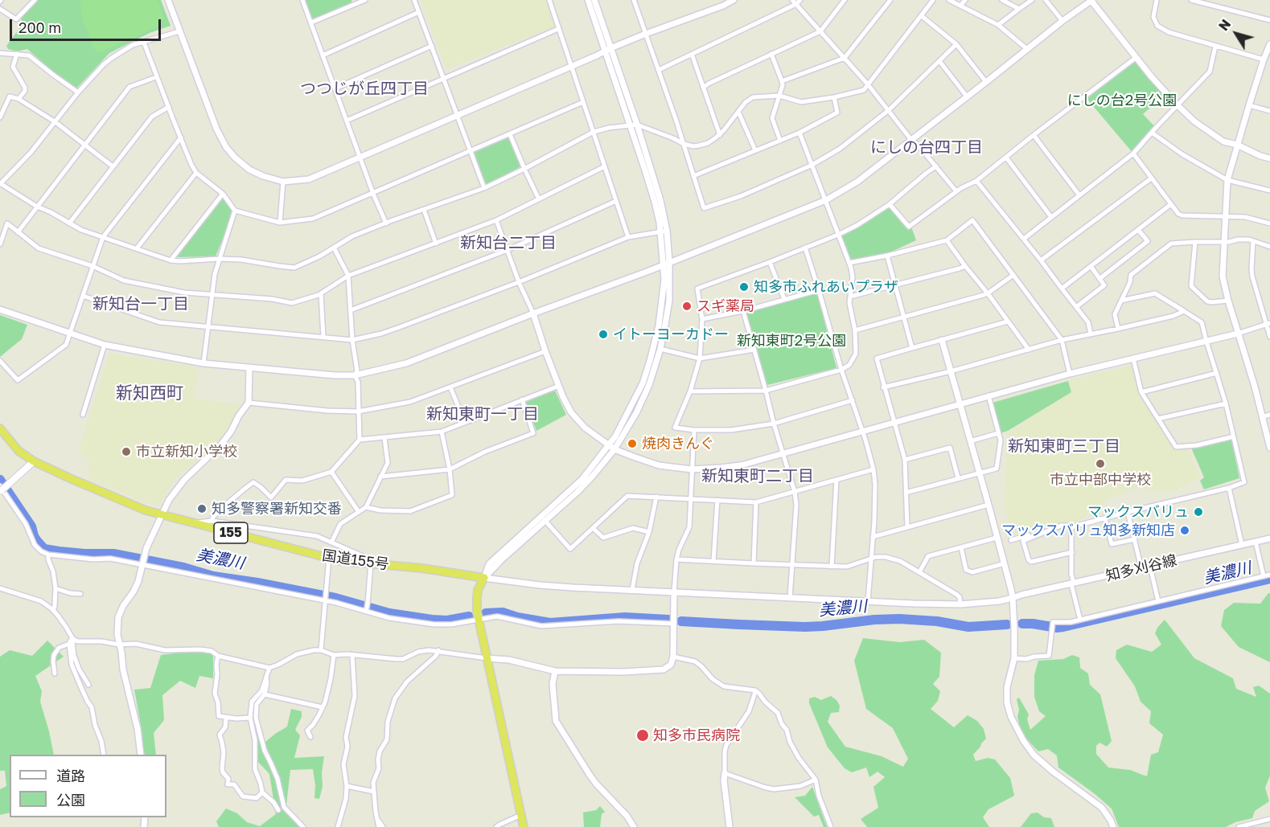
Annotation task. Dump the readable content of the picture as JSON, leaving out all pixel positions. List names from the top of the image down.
{
  "streets": {
    "highway": ["155", "国道155号"],
    "street": ["知多刈谷線"]
  },
  "crossings": [
    ["国道155号", "知多刈谷線"]
  ],
  "districts": [
    "つつじが丘四丁目",
    "にしの台四丁目",
    "新知台二丁目",
    "新知台一丁目",
    "新知西町",
    "新知東町一丁目",
    "新知東町三丁目",
    "新知東町二丁目"
  ],
  "water": ["美濃川"],
  "parks": ["にしの台2号公園", "新知東町2号公園"],
  "places": [
    "知多市ふれあいプラザ",
    "スギ薬局",
    "イトーヨーカドー",
    "焼肉きんぐ",
    "市立新知小学校",
    "市立中部中学校",
    "知多警察署新知交番",
    "マックスバリュ",
    "マックスバリュ知多新知店",
    "知多市民病院"
  ],
  "legend": ["道路", "公園"],
  "scale_bar": "200 m",
  "north": "top left"
}
